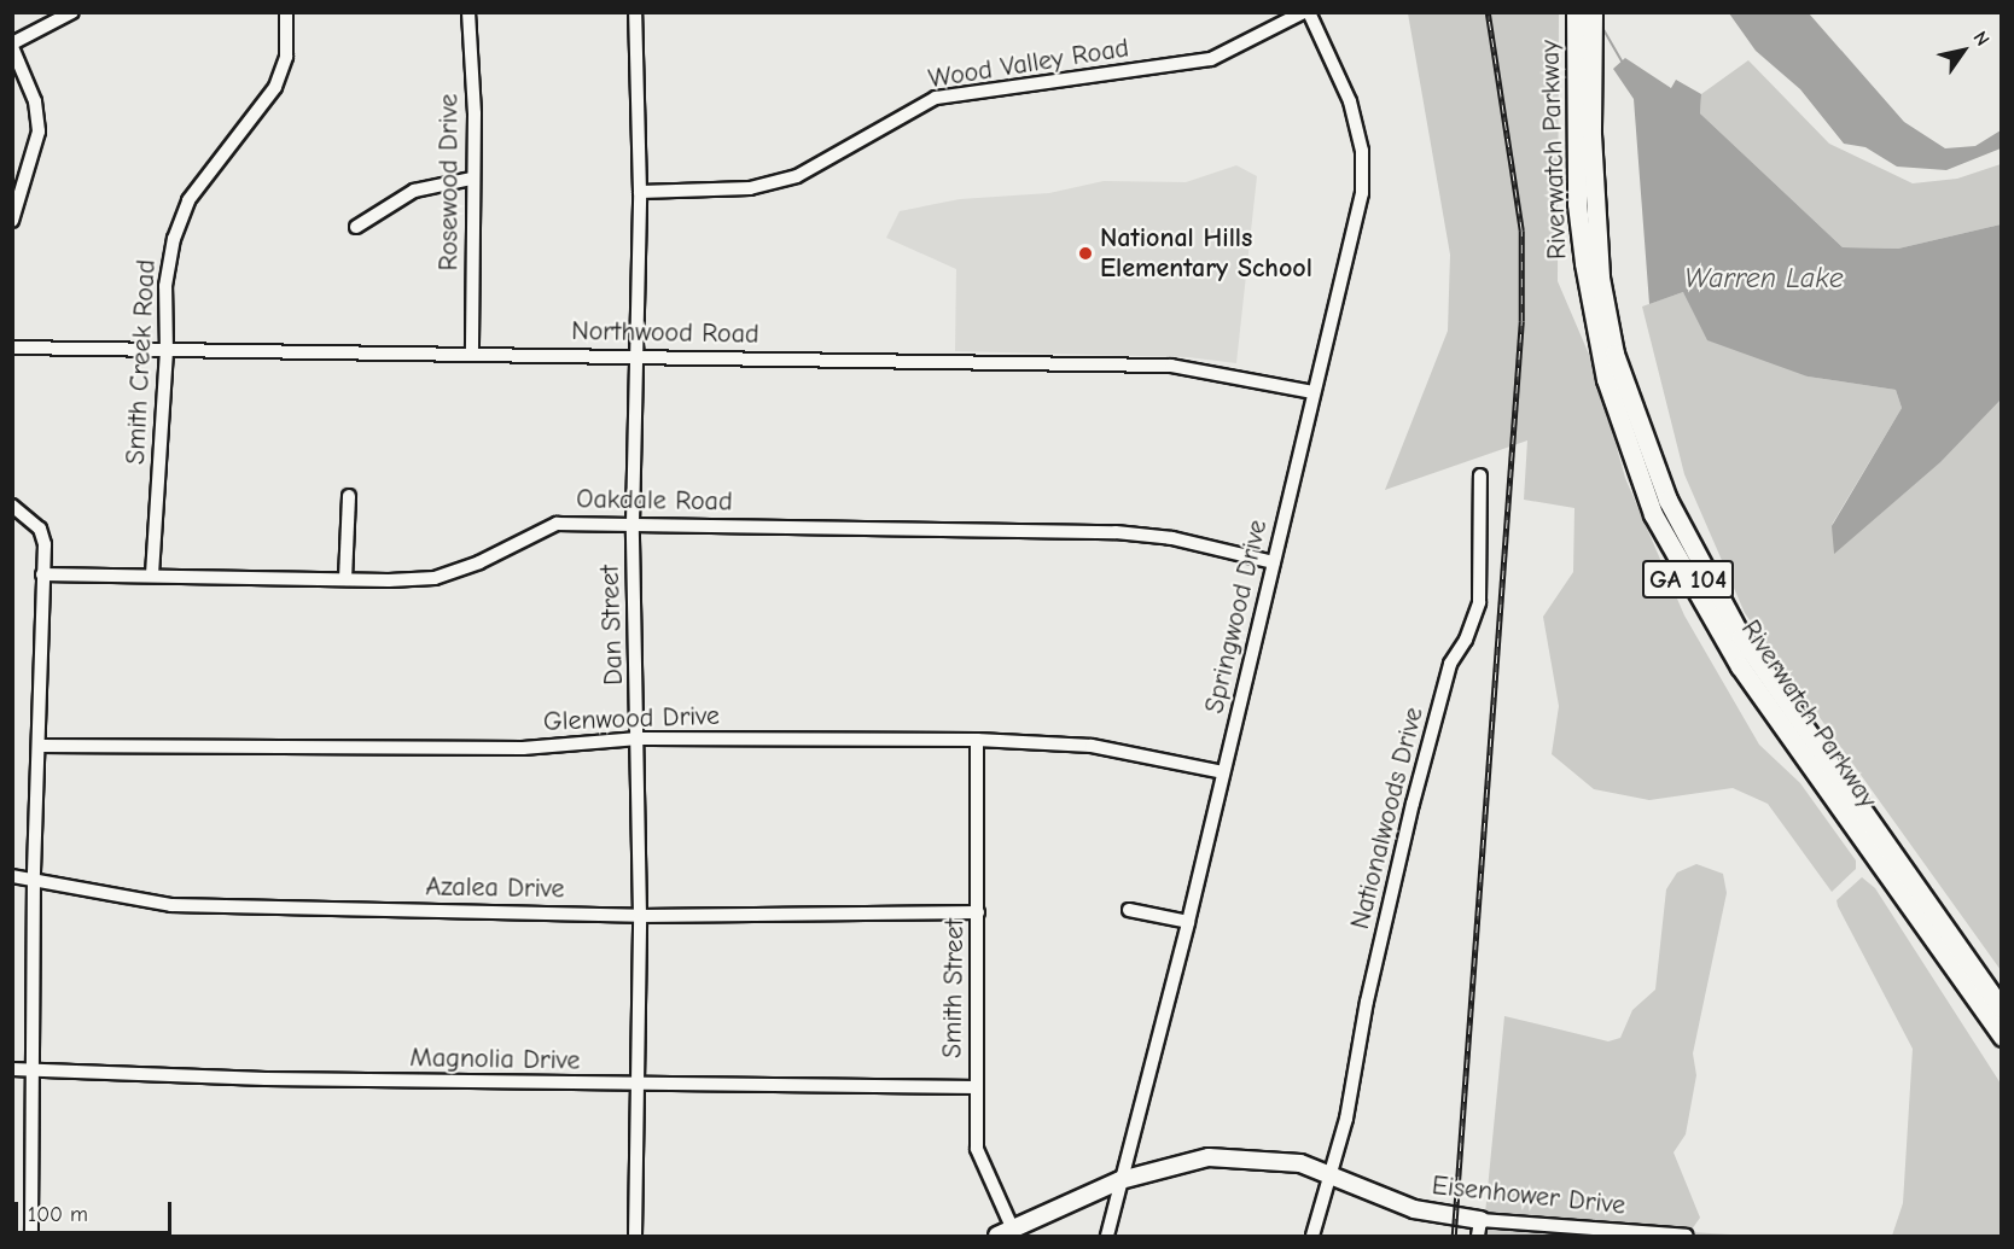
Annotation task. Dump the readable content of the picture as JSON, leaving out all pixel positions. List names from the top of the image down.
{
  "streets": {
    "main road": ["Riverwatch Parkway", "GA 104"],
    "street": [
      "Wood Valley Road",
      "Rosewood Drive",
      "Northwood Road",
      "Smith Creek Road",
      "Oakdale Road",
      "Springwood Drive",
      "Dan Street",
      "Glenwood Drive",
      "Nationalwoods Drive",
      "Azalea Drive",
      "Smith Street",
      "Magnolia Drive",
      "Eisenhower Drive"
    ]
  },
  "crossings": [
    ["Wood Valley Road", "Springwood Drive"],
    ["Wood Valley Road", "Dan Street"],
    ["Rosewood Drive", "Northwood Road"],
    ["Northwood Road", "Smith Creek Road"],
    ["Northwood Road", "Springwood Drive"],
    ["Northwood Road", "Dan Street"],
    ["Smith Creek Road", "Oakdale Road"],
    ["Oakdale Road", "Springwood Drive"],
    ["Oakdale Road", "Dan Street"],
    ["Springwood Drive", "Glenwood Drive"],
    ["Springwood Drive", "Eisenhower Drive"],
    ["Dan Street", "Glenwood Drive"],
    ["Dan Street", "Azalea Drive"],
    ["Dan Street", "Magnolia Drive"],
    ["Glenwood Drive", "Smith Street"],
    ["Nationalwoods Drive", "Eisenhower Drive"],
    ["Azalea Drive", "Smith Street"],
    ["Smith Street", "Magnolia Drive"],
    ["Smith Street", "Eisenhower Drive"]
  ],
  "water": ["Warren Lake"],
  "places": ["National Hills Elementary School"],
  "scale_bar": "100 m",
  "north": "top right"
}
